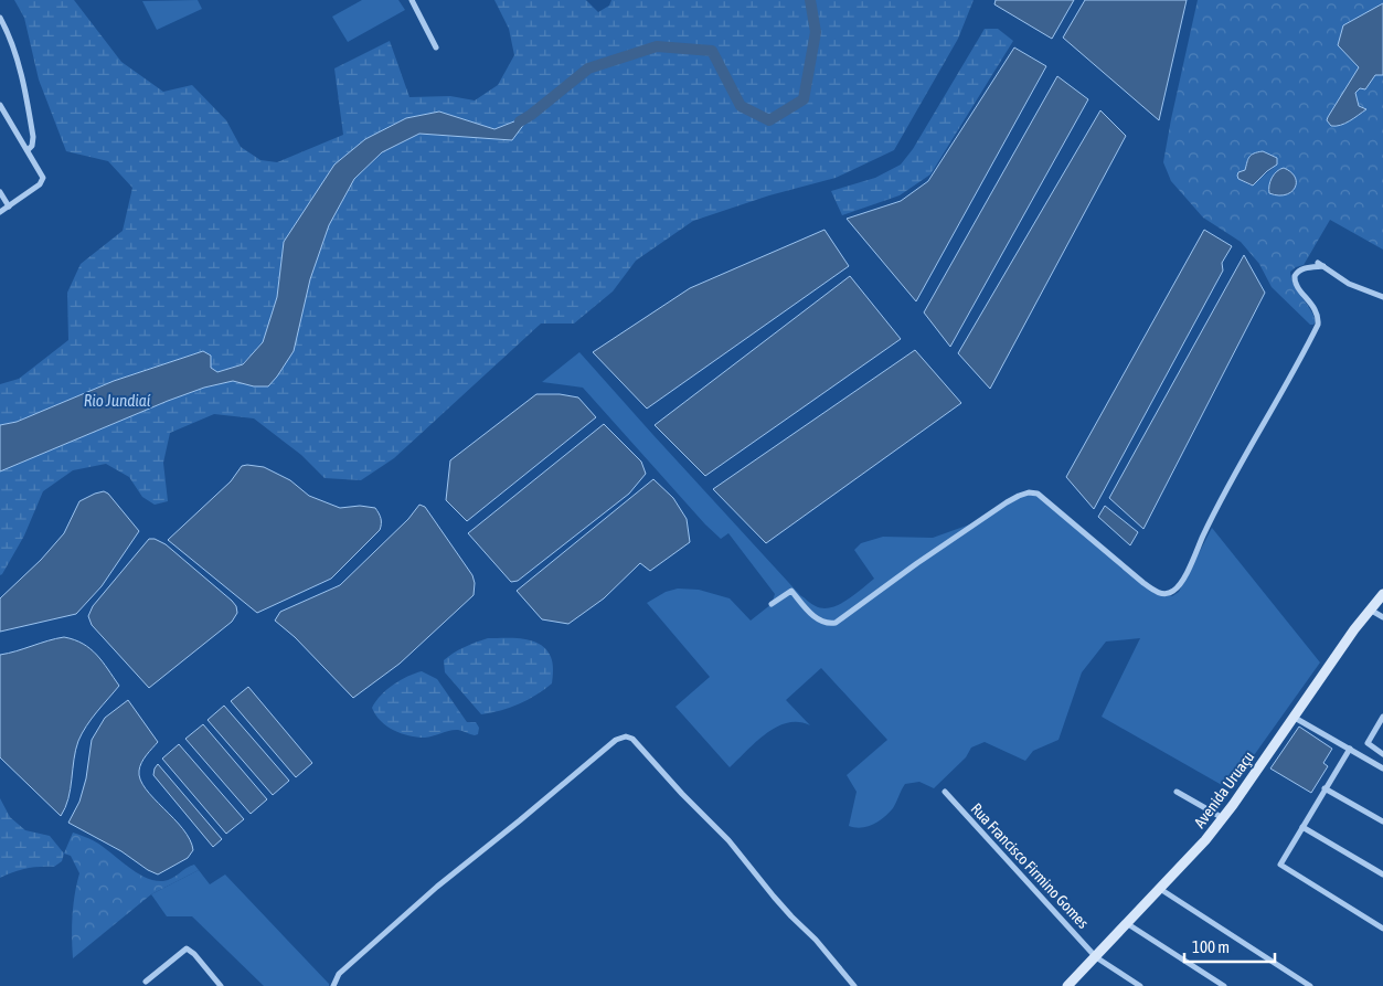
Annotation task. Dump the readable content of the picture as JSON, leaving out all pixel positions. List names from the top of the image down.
{
  "streets": {
    "street": ["Avenida Uruaçu", "Rua Francisco Firmino Gomes"]
  },
  "crossings": [
    ["Avenida Uruaçu", "Rua Francisco Firmino Gomes"]
  ],
  "water": ["Rio Jundiaí"],
  "scale_bar": "100 m"
}
